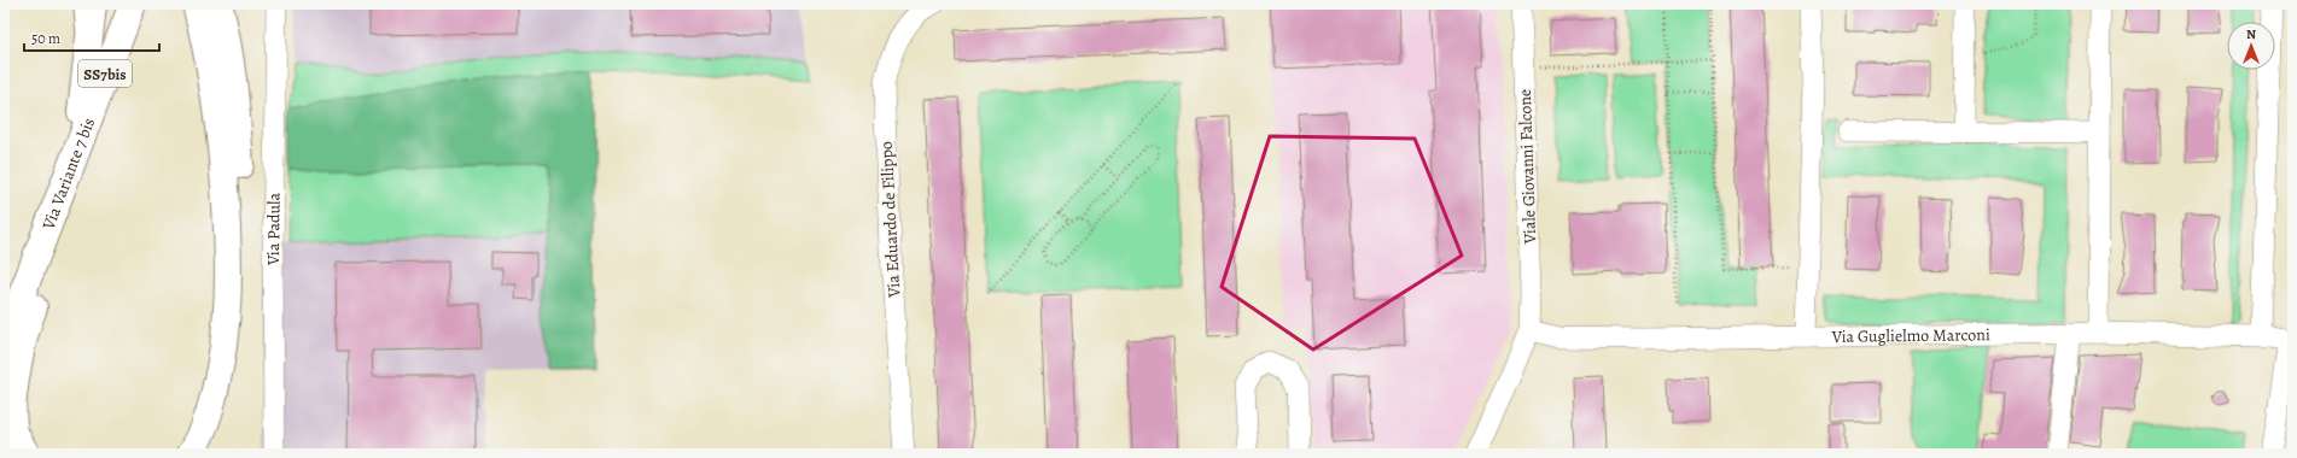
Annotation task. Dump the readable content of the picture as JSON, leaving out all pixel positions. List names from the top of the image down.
{
  "streets": {
    "main road": ["SS7bis", "Via Variante 7 bis"],
    "street": [
      "Viale Giovanni Falcone",
      "Via Eduardo de Filippo",
      "Via Padula",
      "Via Guglielmo Marconi"
    ]
  },
  "crossings": [
    ["Viale Giovanni Falcone", "Via Guglielmo Marconi"]
  ],
  "scale_bar": "50 m",
  "north": "top"
}
